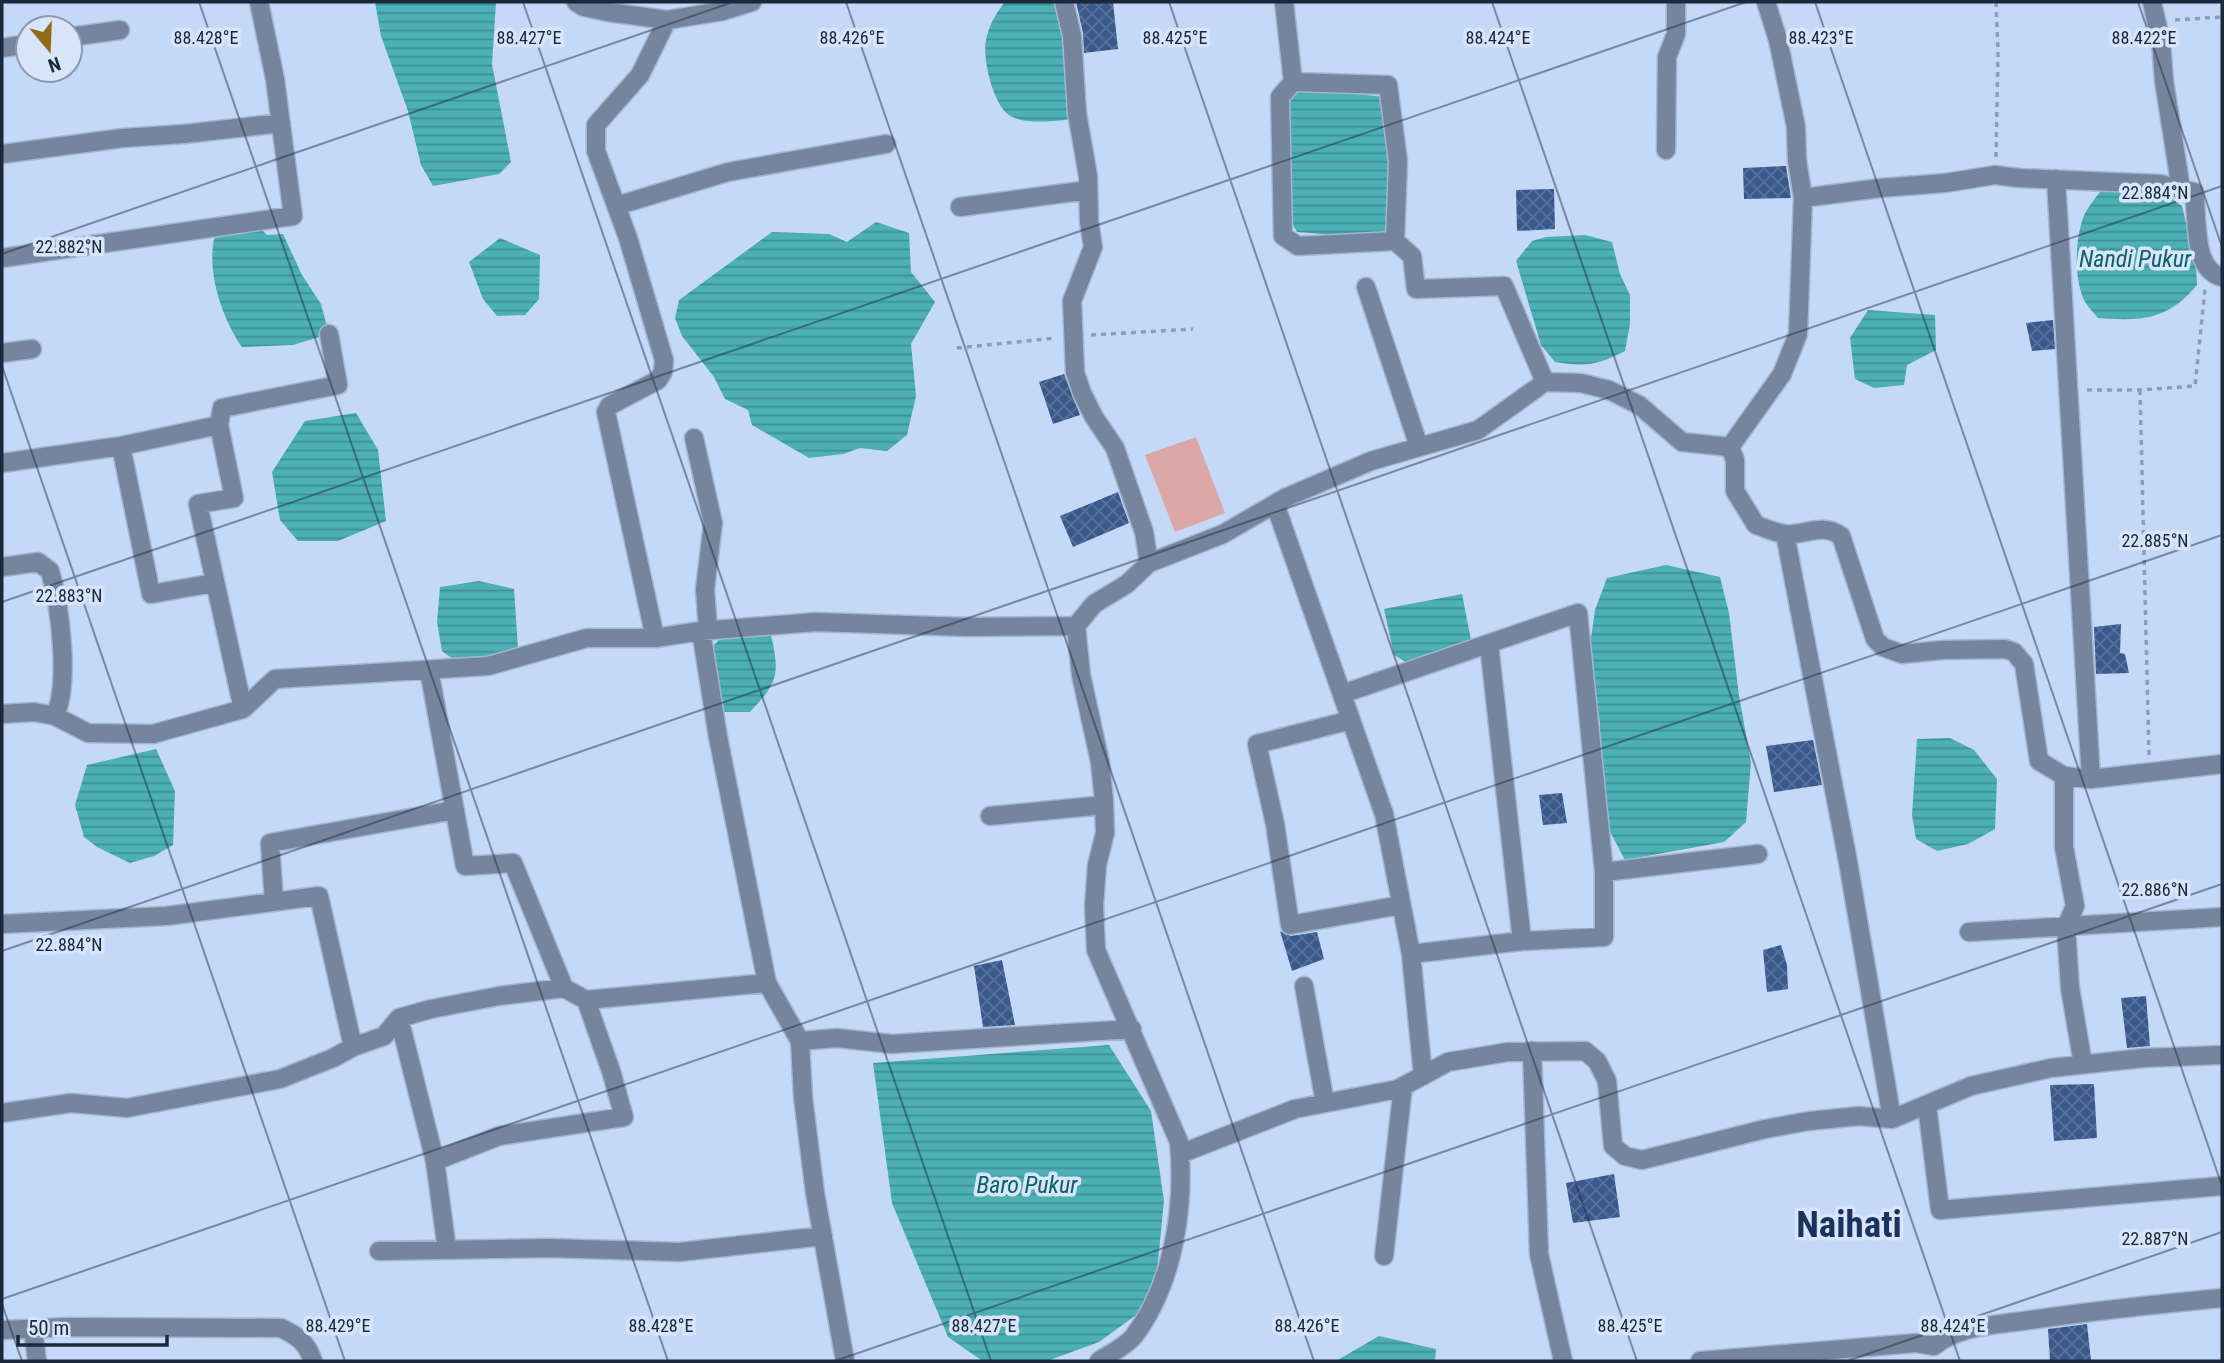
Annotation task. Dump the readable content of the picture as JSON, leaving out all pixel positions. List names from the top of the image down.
{
  "districts": ["Naihati"],
  "water": ["Nandi Pukur", "Baro Pukur"],
  "scale_bar": "50 m",
  "north": "bottom",
  "coordinates": [
    "88.422°E",
    "88.428°E",
    "88.427°E",
    "88.426°E",
    "88.425°E",
    "88.424°E",
    "88.423°E",
    "22.884°N",
    "22.882°N",
    "22.885°N",
    "22.883°N",
    "22.886°N",
    "22.887°N",
    "88.429°E"
  ]
}
